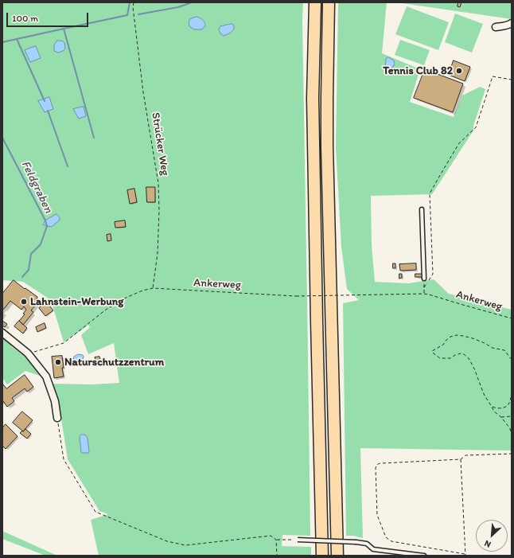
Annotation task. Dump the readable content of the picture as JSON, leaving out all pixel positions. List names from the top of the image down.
{
  "streets": {
    "path": ["Strücker Weg", "Ankerweg"]
  },
  "crossings": [
    ["Strücker Weg", "Ankerweg"]
  ],
  "water": ["Feldgraben"],
  "places": ["Tennis Club 82", "Lahnstein-Werbung", "Naturschutzzentrum"],
  "scale_bar": "100 m",
  "north": "bottom left"
}
